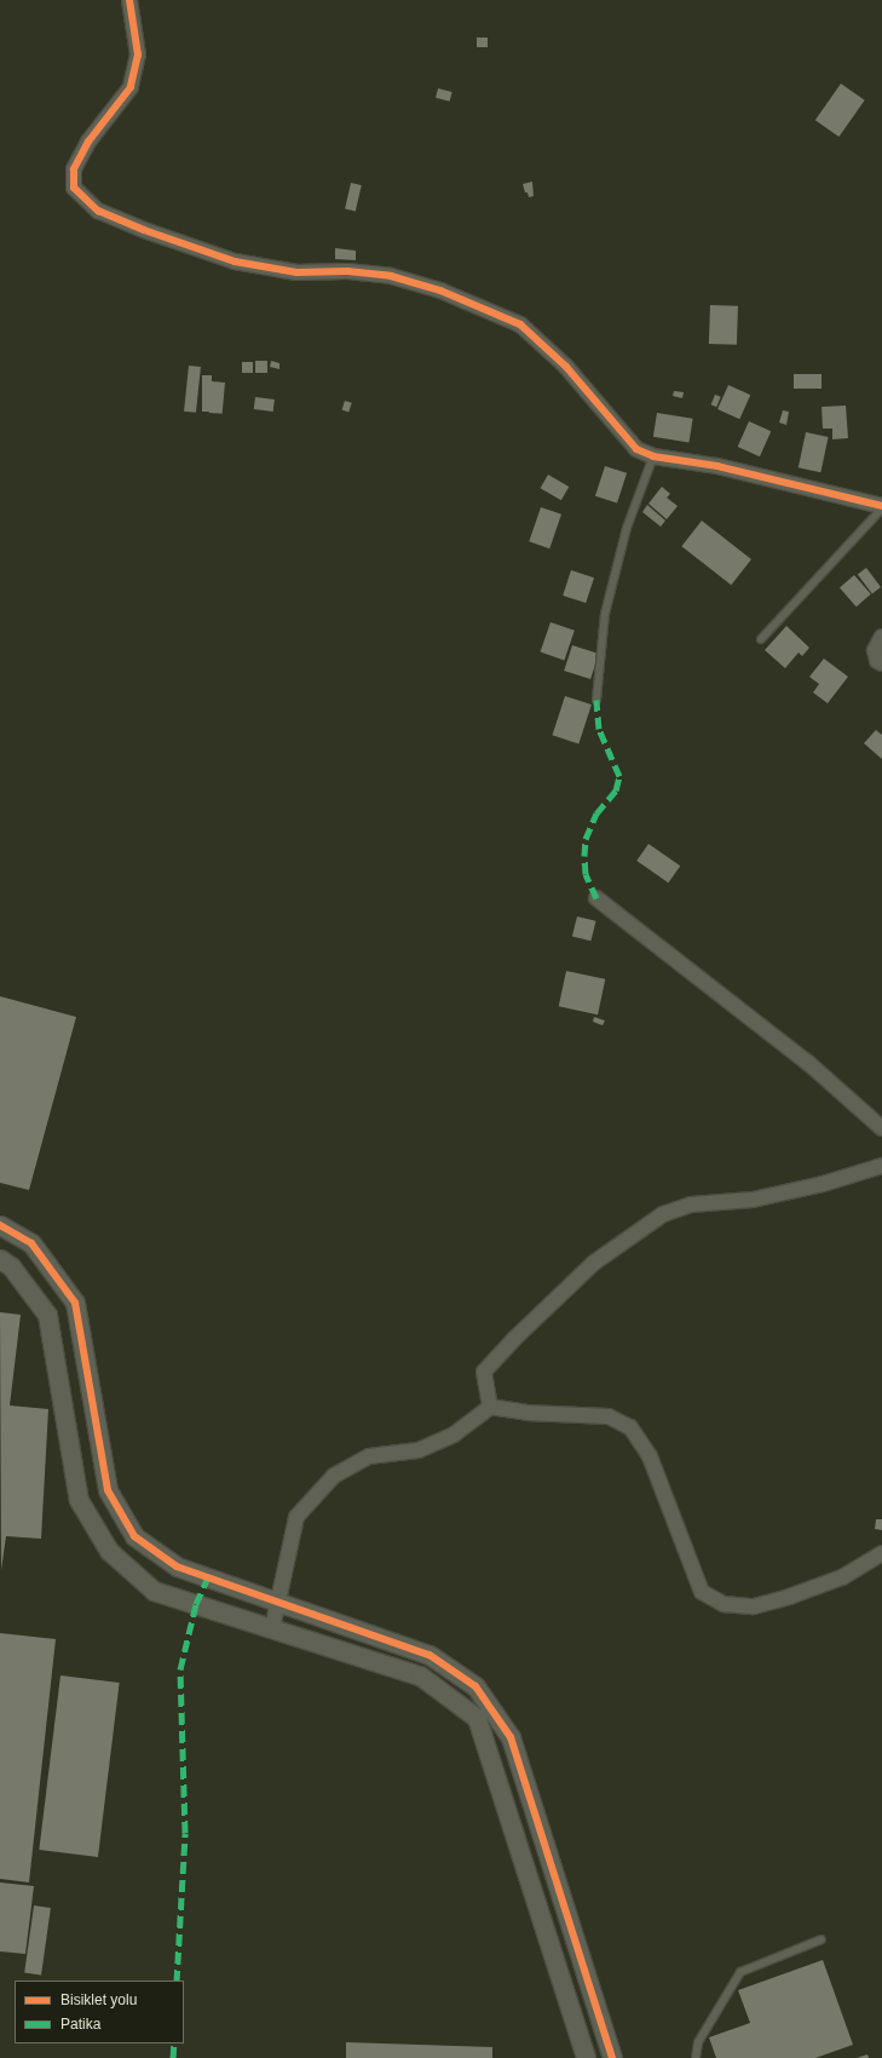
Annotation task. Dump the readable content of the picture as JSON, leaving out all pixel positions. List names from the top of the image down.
{
  "legend": ["Bisiklet yolu", "Patika"]
}
